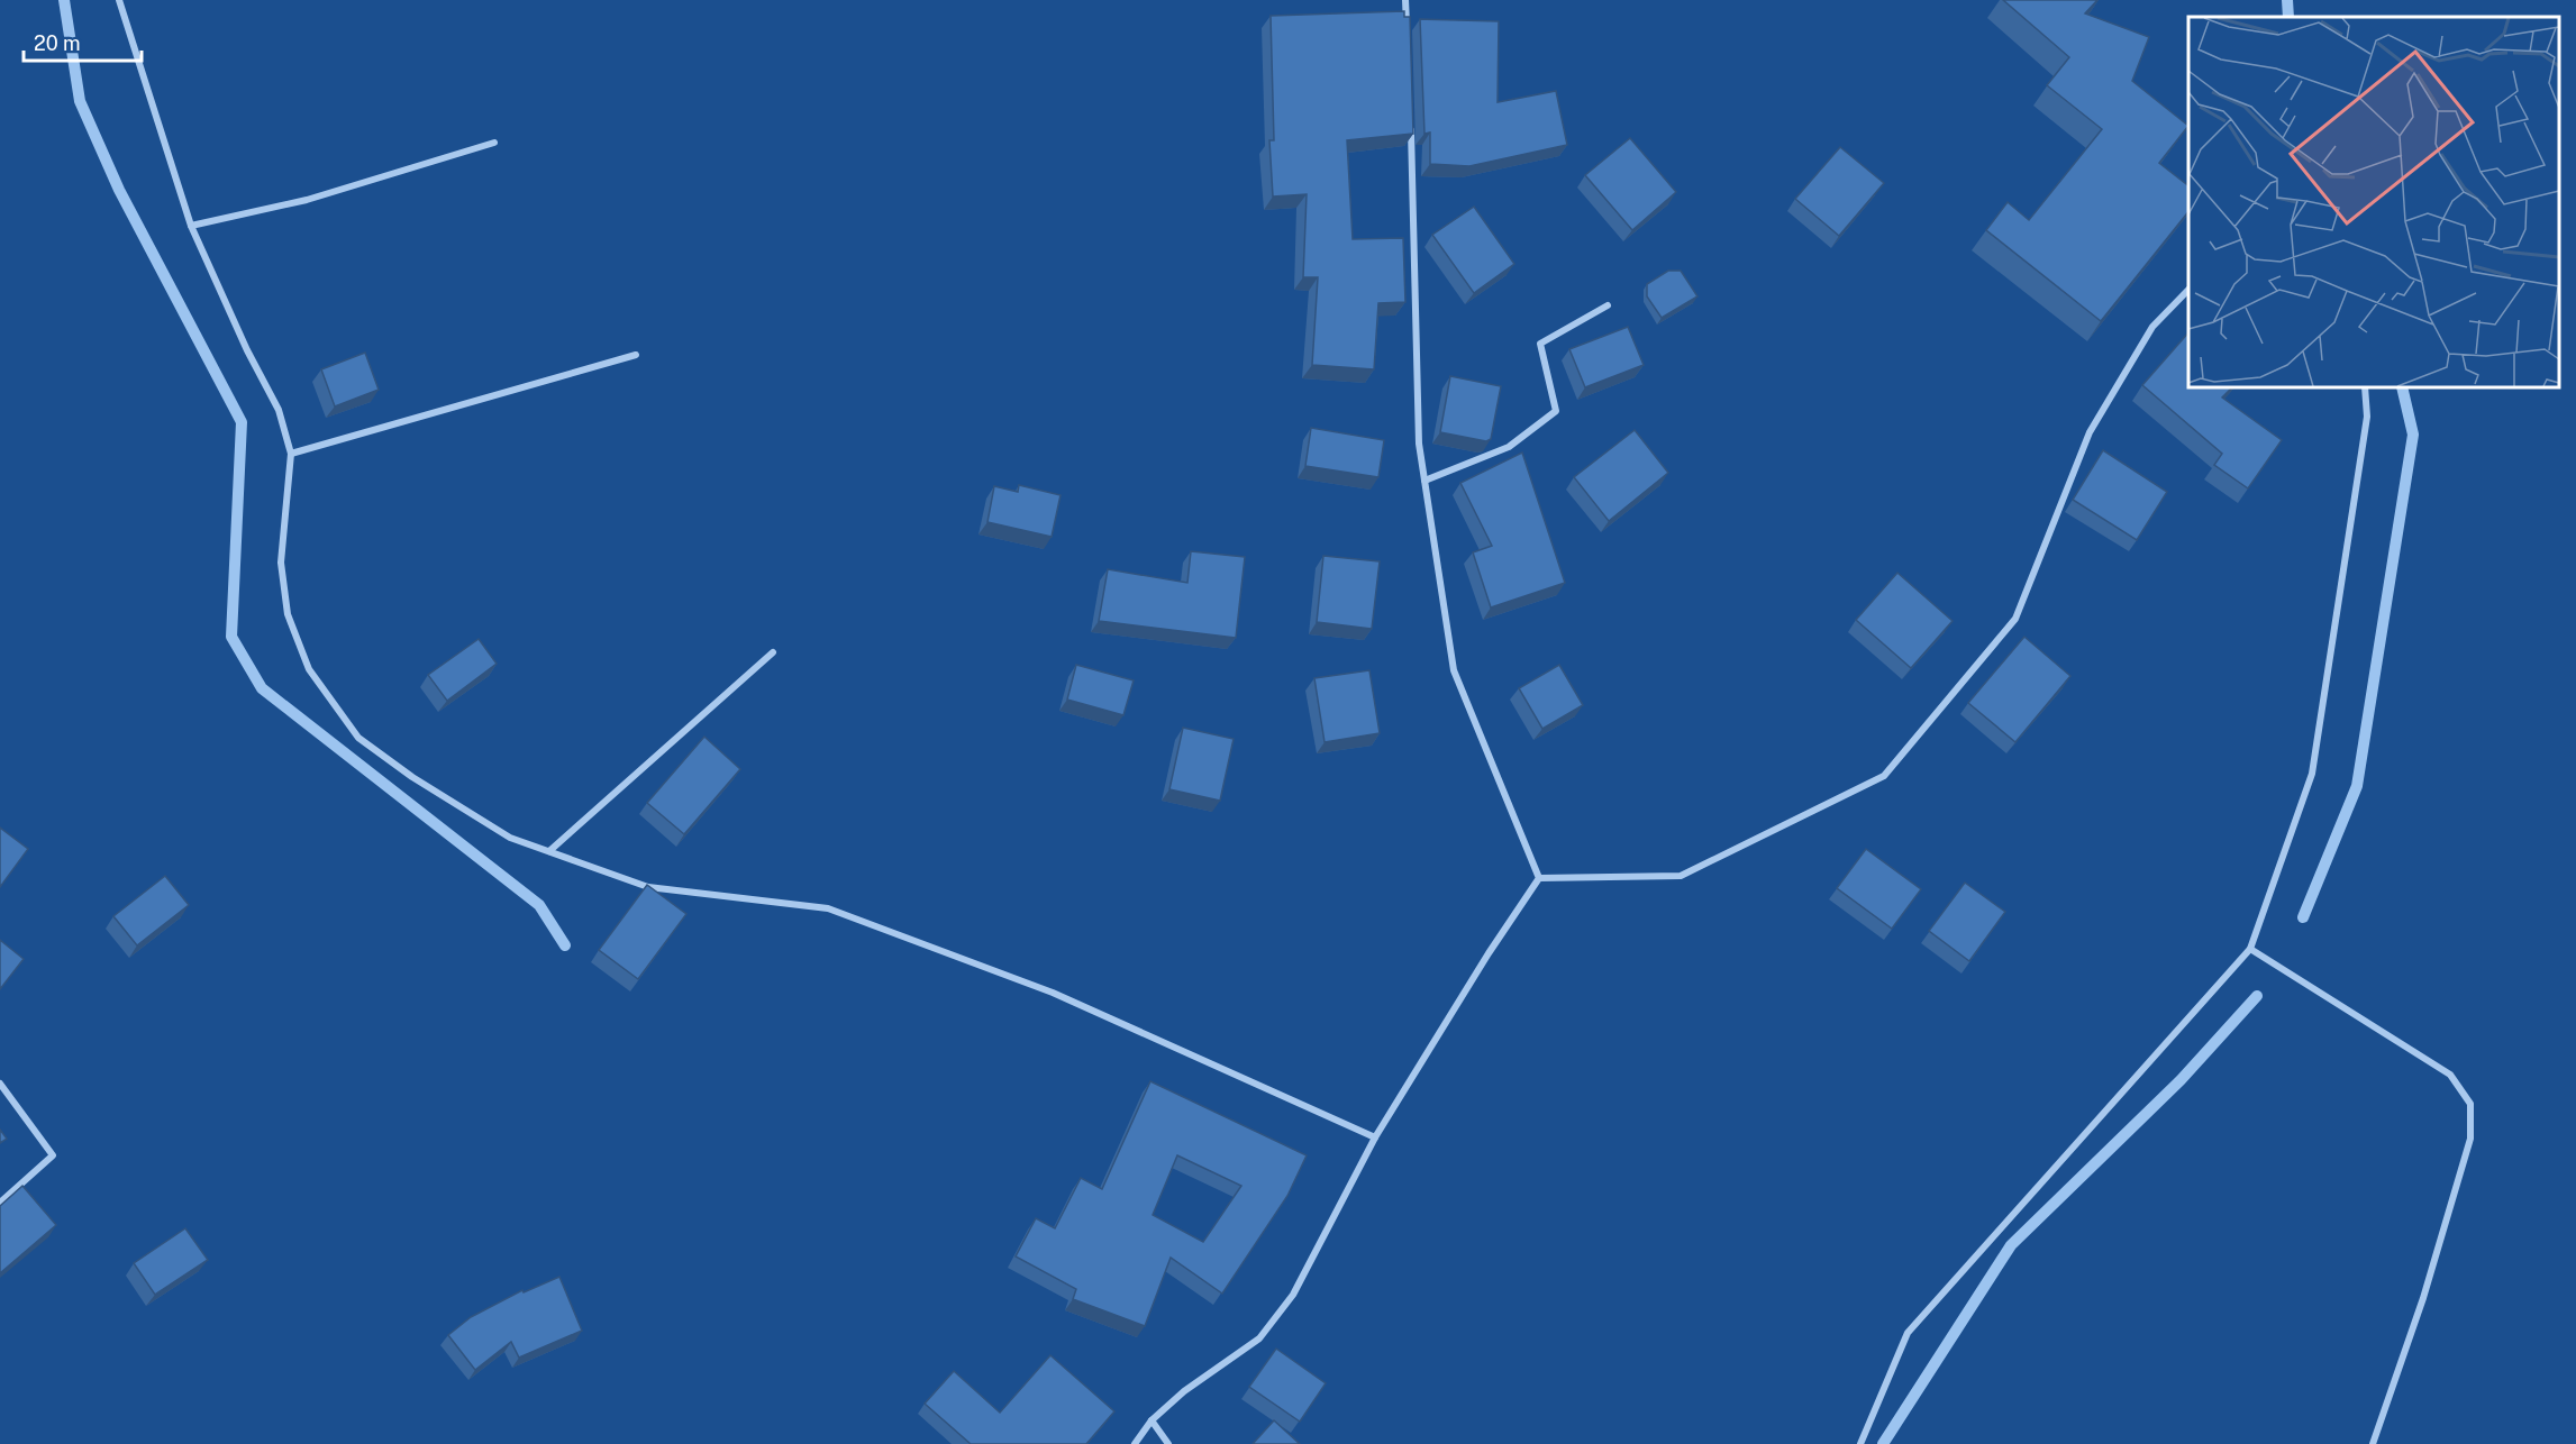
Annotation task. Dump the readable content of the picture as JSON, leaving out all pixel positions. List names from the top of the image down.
{
  "scale_bar": "20 m"
}
